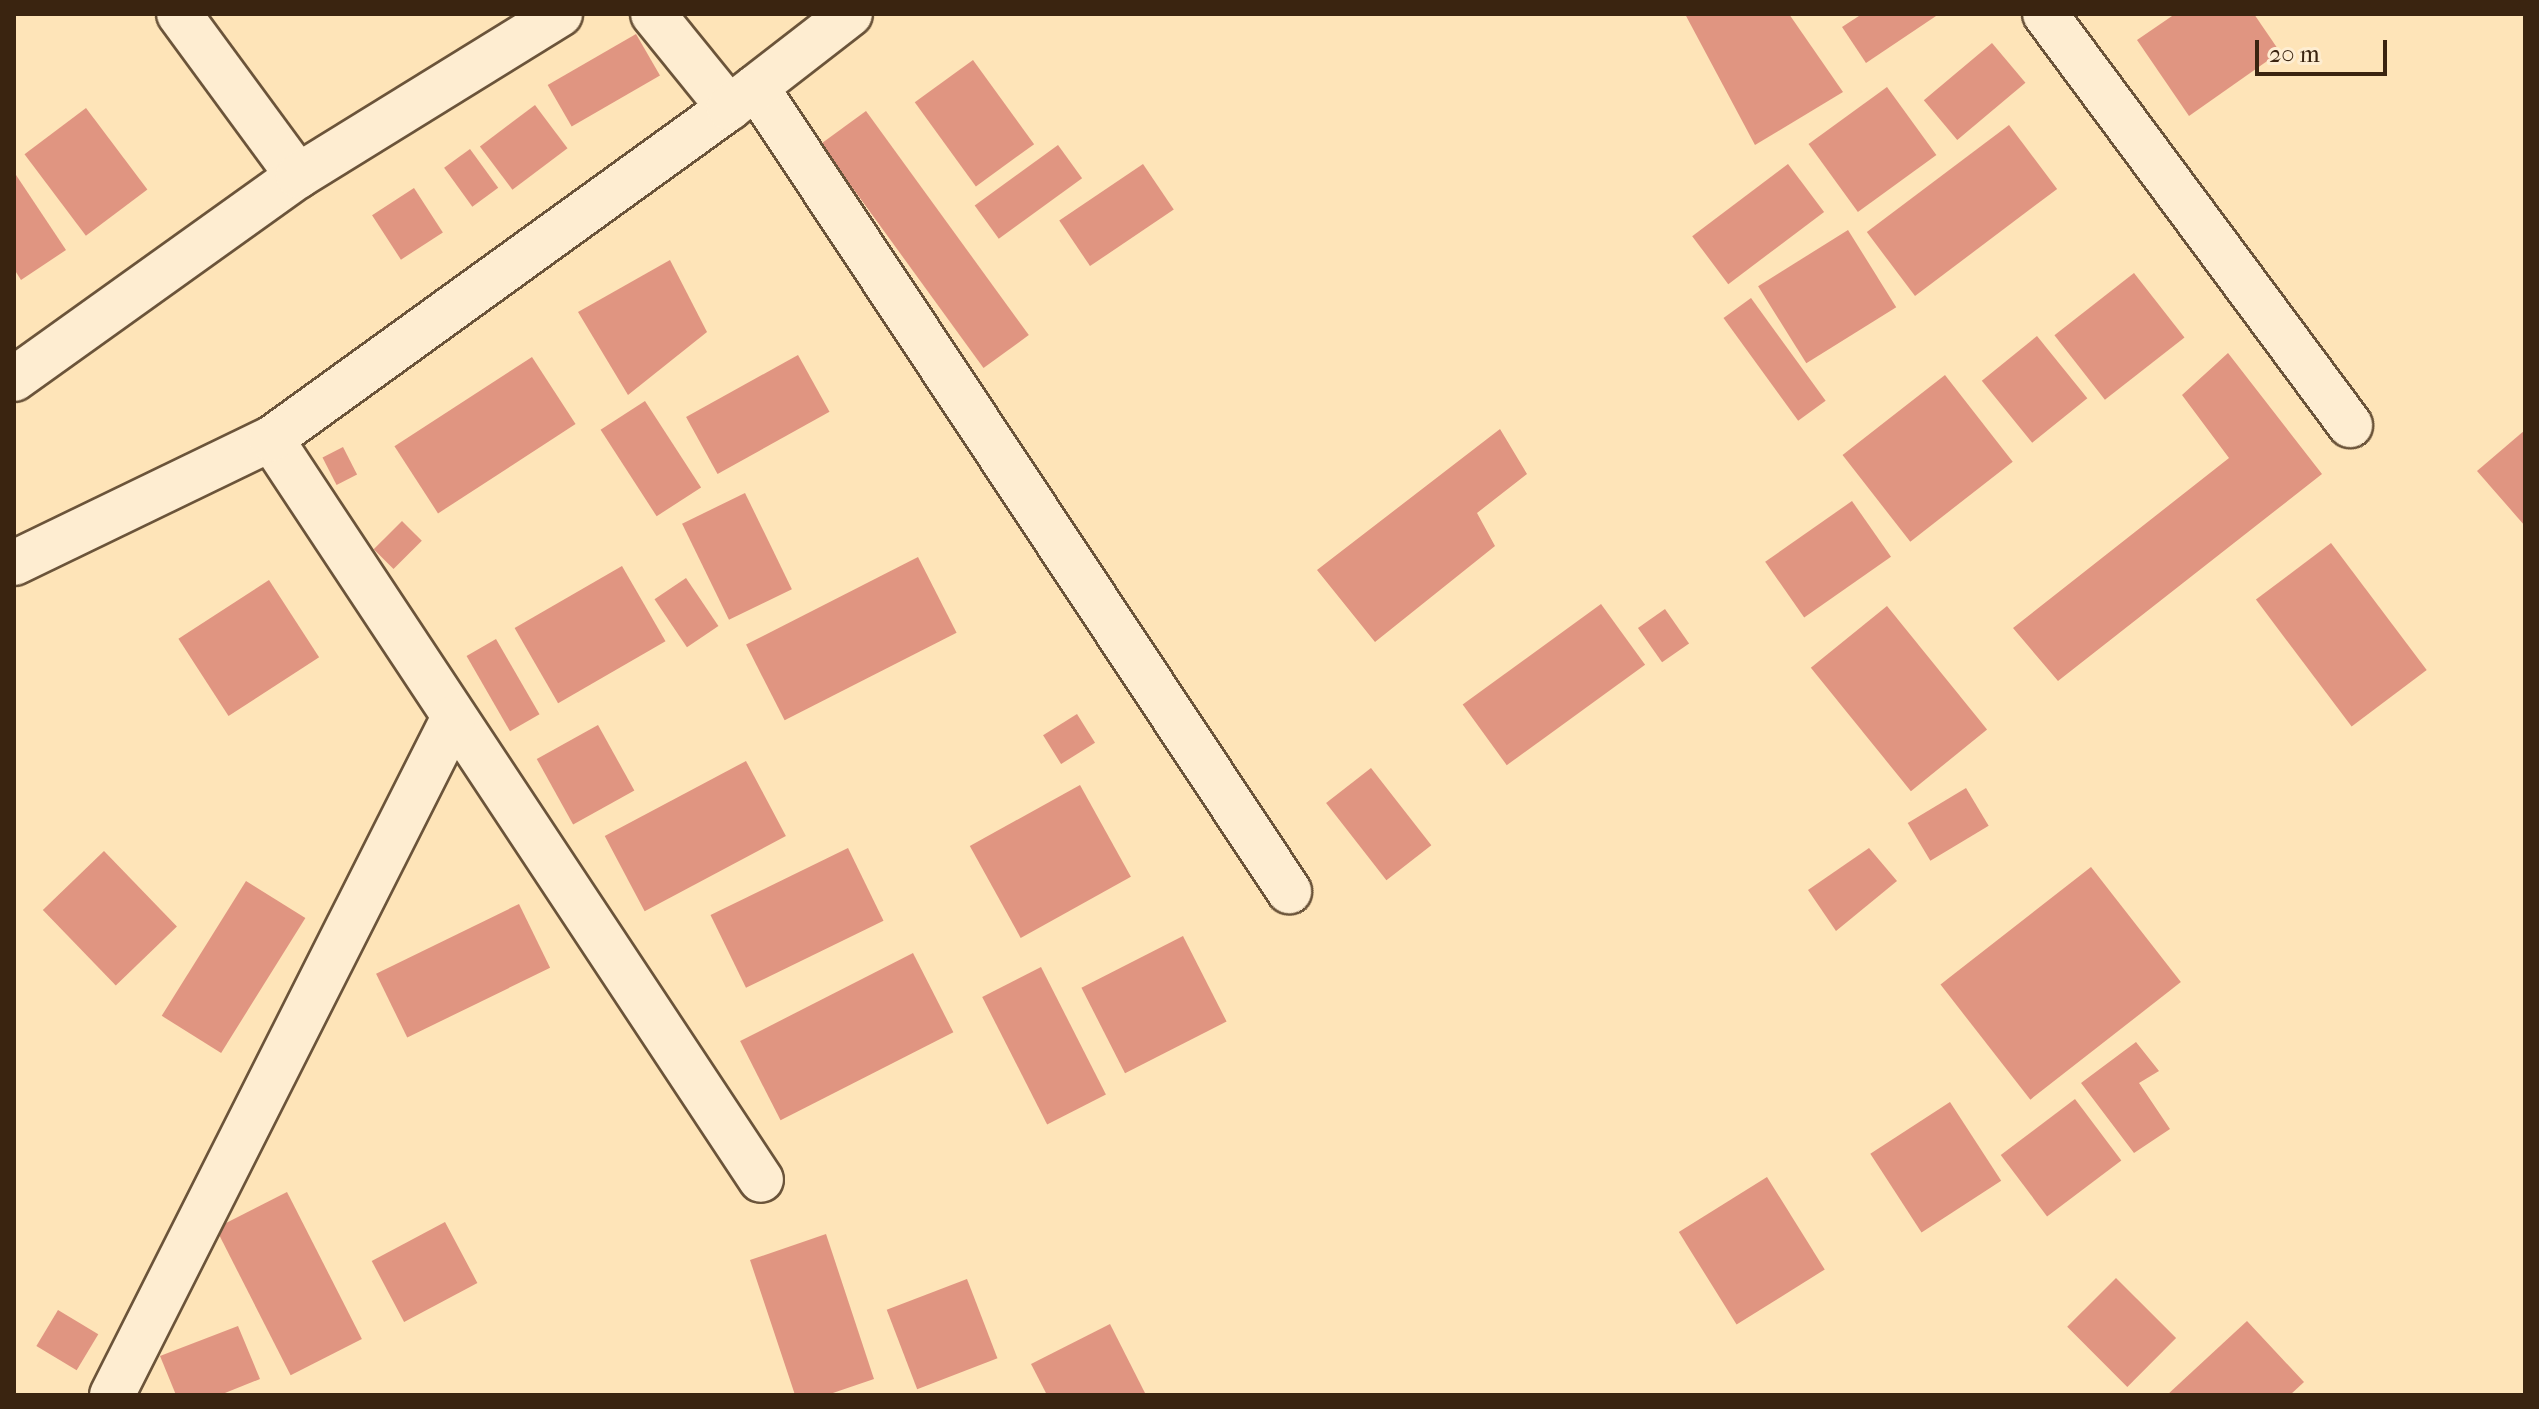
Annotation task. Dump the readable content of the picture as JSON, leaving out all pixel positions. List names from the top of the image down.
{
  "scale_bar": "20 m"
}
